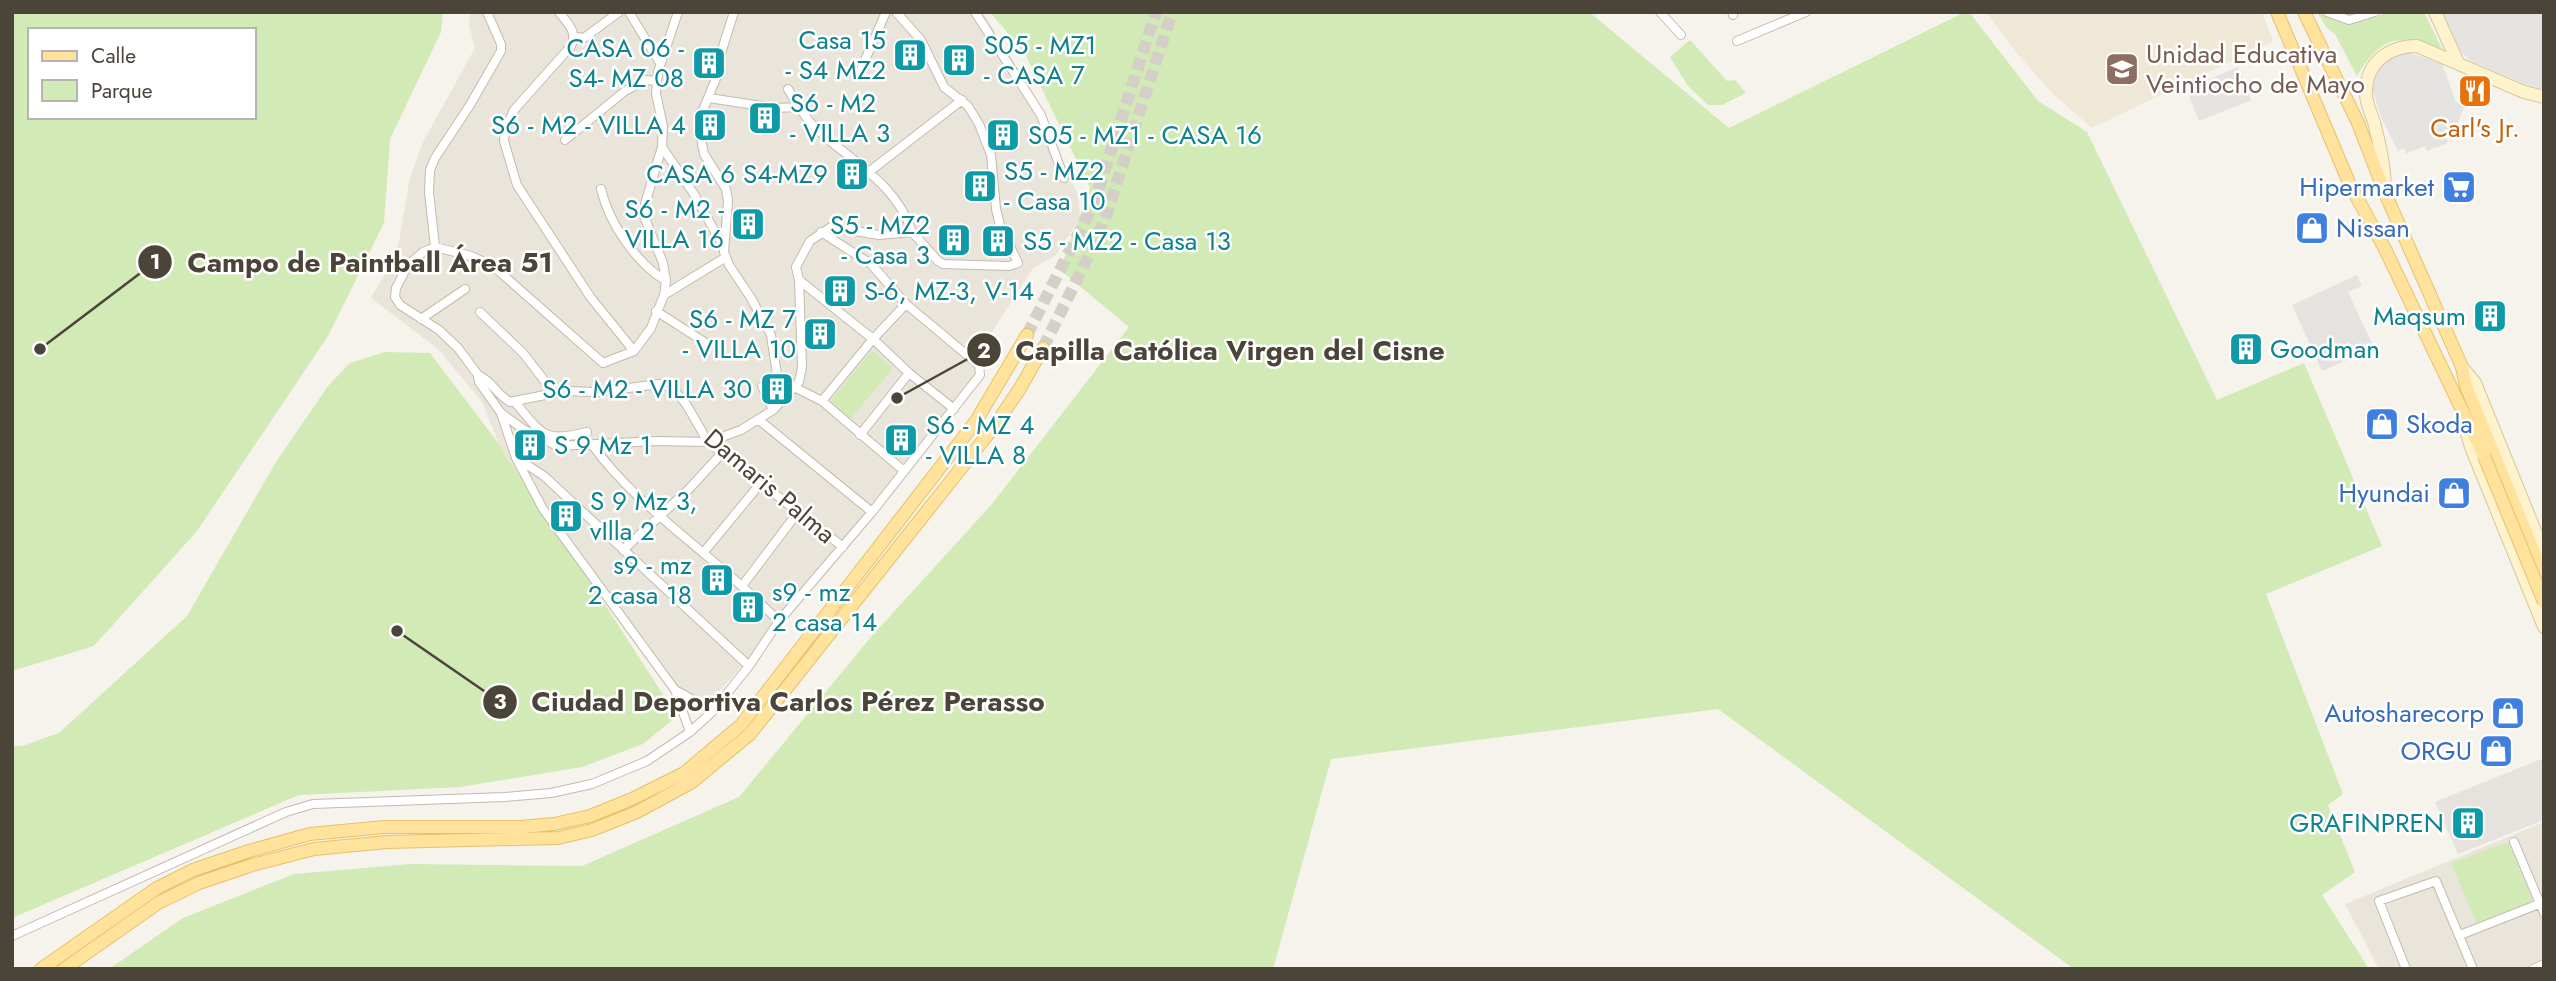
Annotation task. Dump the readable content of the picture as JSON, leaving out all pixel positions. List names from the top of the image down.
{
  "streets": {
    "street": ["Damaris Palma"]
  },
  "places": {
    "building": [
      "Casa 15 - S4 MZ2",
      "S05 - MZ1 - CASA 7",
      "CASA 06 - S4- MZ 08",
      "S6 - M2 - VILLA 3",
      "S6 - M2 - VILLA 4",
      "S05 - MZ1 - CASA 16",
      "CASA 6 S4-MZ9",
      "S5 - MZ2 - Casa 10",
      "S6 - M2 - VILLA 16",
      "S5 - MZ2 - Casa 3",
      "S5 - MZ2 - Casa 13",
      "S-6, MZ-3, V-14",
      "Maqsum",
      "S6 - MZ 7 - VILLA 10",
      "Goodman",
      "S6 - M2 - VILLA 30",
      "S6 - MZ 4 - VILLA 8",
      "S 9 Mz 1",
      "S 9 Mz 3, vIlla 2",
      "s9 - mz 2 casa 18",
      "s9 - mz 2 casa 14",
      "GRAFINPREN"
    ],
    "school or university": ["Unidad Educativa Veintiocho de Mayo"],
    "restaurant": ["Carl's Jr."],
    "supermarket": ["Hipermarket"],
    "shop": [
      "Nissan",
      "Skoda",
      "Hyundai",
      "Autosharecorp",
      "ORGU"
    ],
    "other": ["Campo de Paintball Área 51", "Capilla Católica Virgen del Cisne", "Ciudad Deportiva Carlos Pérez Perasso"]
  },
  "legend": ["Calle", "Parque"]
}
